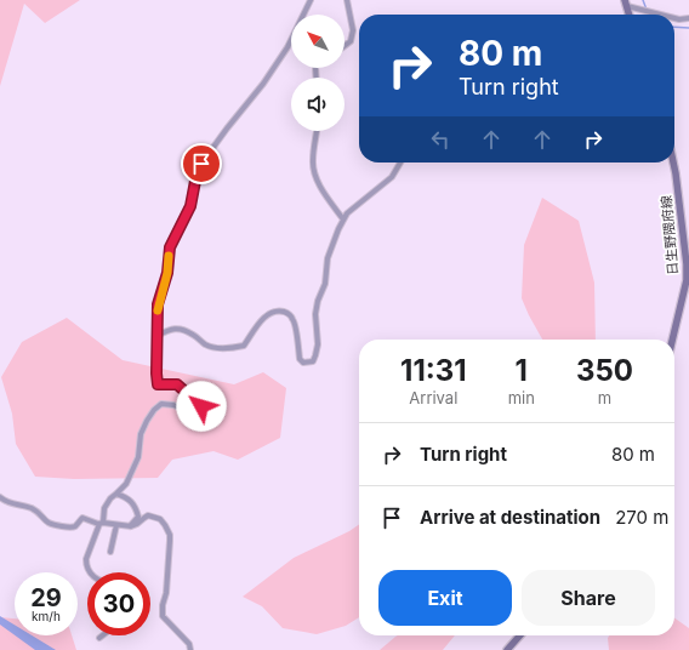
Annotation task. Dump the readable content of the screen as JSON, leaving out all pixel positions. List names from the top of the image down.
{
  "streets": {
    "main road": ["日生野隈府線"]
  },
  "north": "top left",
  "page": {
    "turn": ["80 m", "Turn right"],
    "eta": [
      "11:31",
      "Arrival",
      "1",
      "min",
      "350",
      "m"
    ],
    "list": [
      {
        "name": "Turn right",
        "value": "80 m"
      },
      {
        "name": "Arrive at destination",
        "value": "270 m"
      }
    ],
    "buttons": ["Exit", "Share"],
    "speed": "29 km/h",
    "limit": "30"
  }
}
